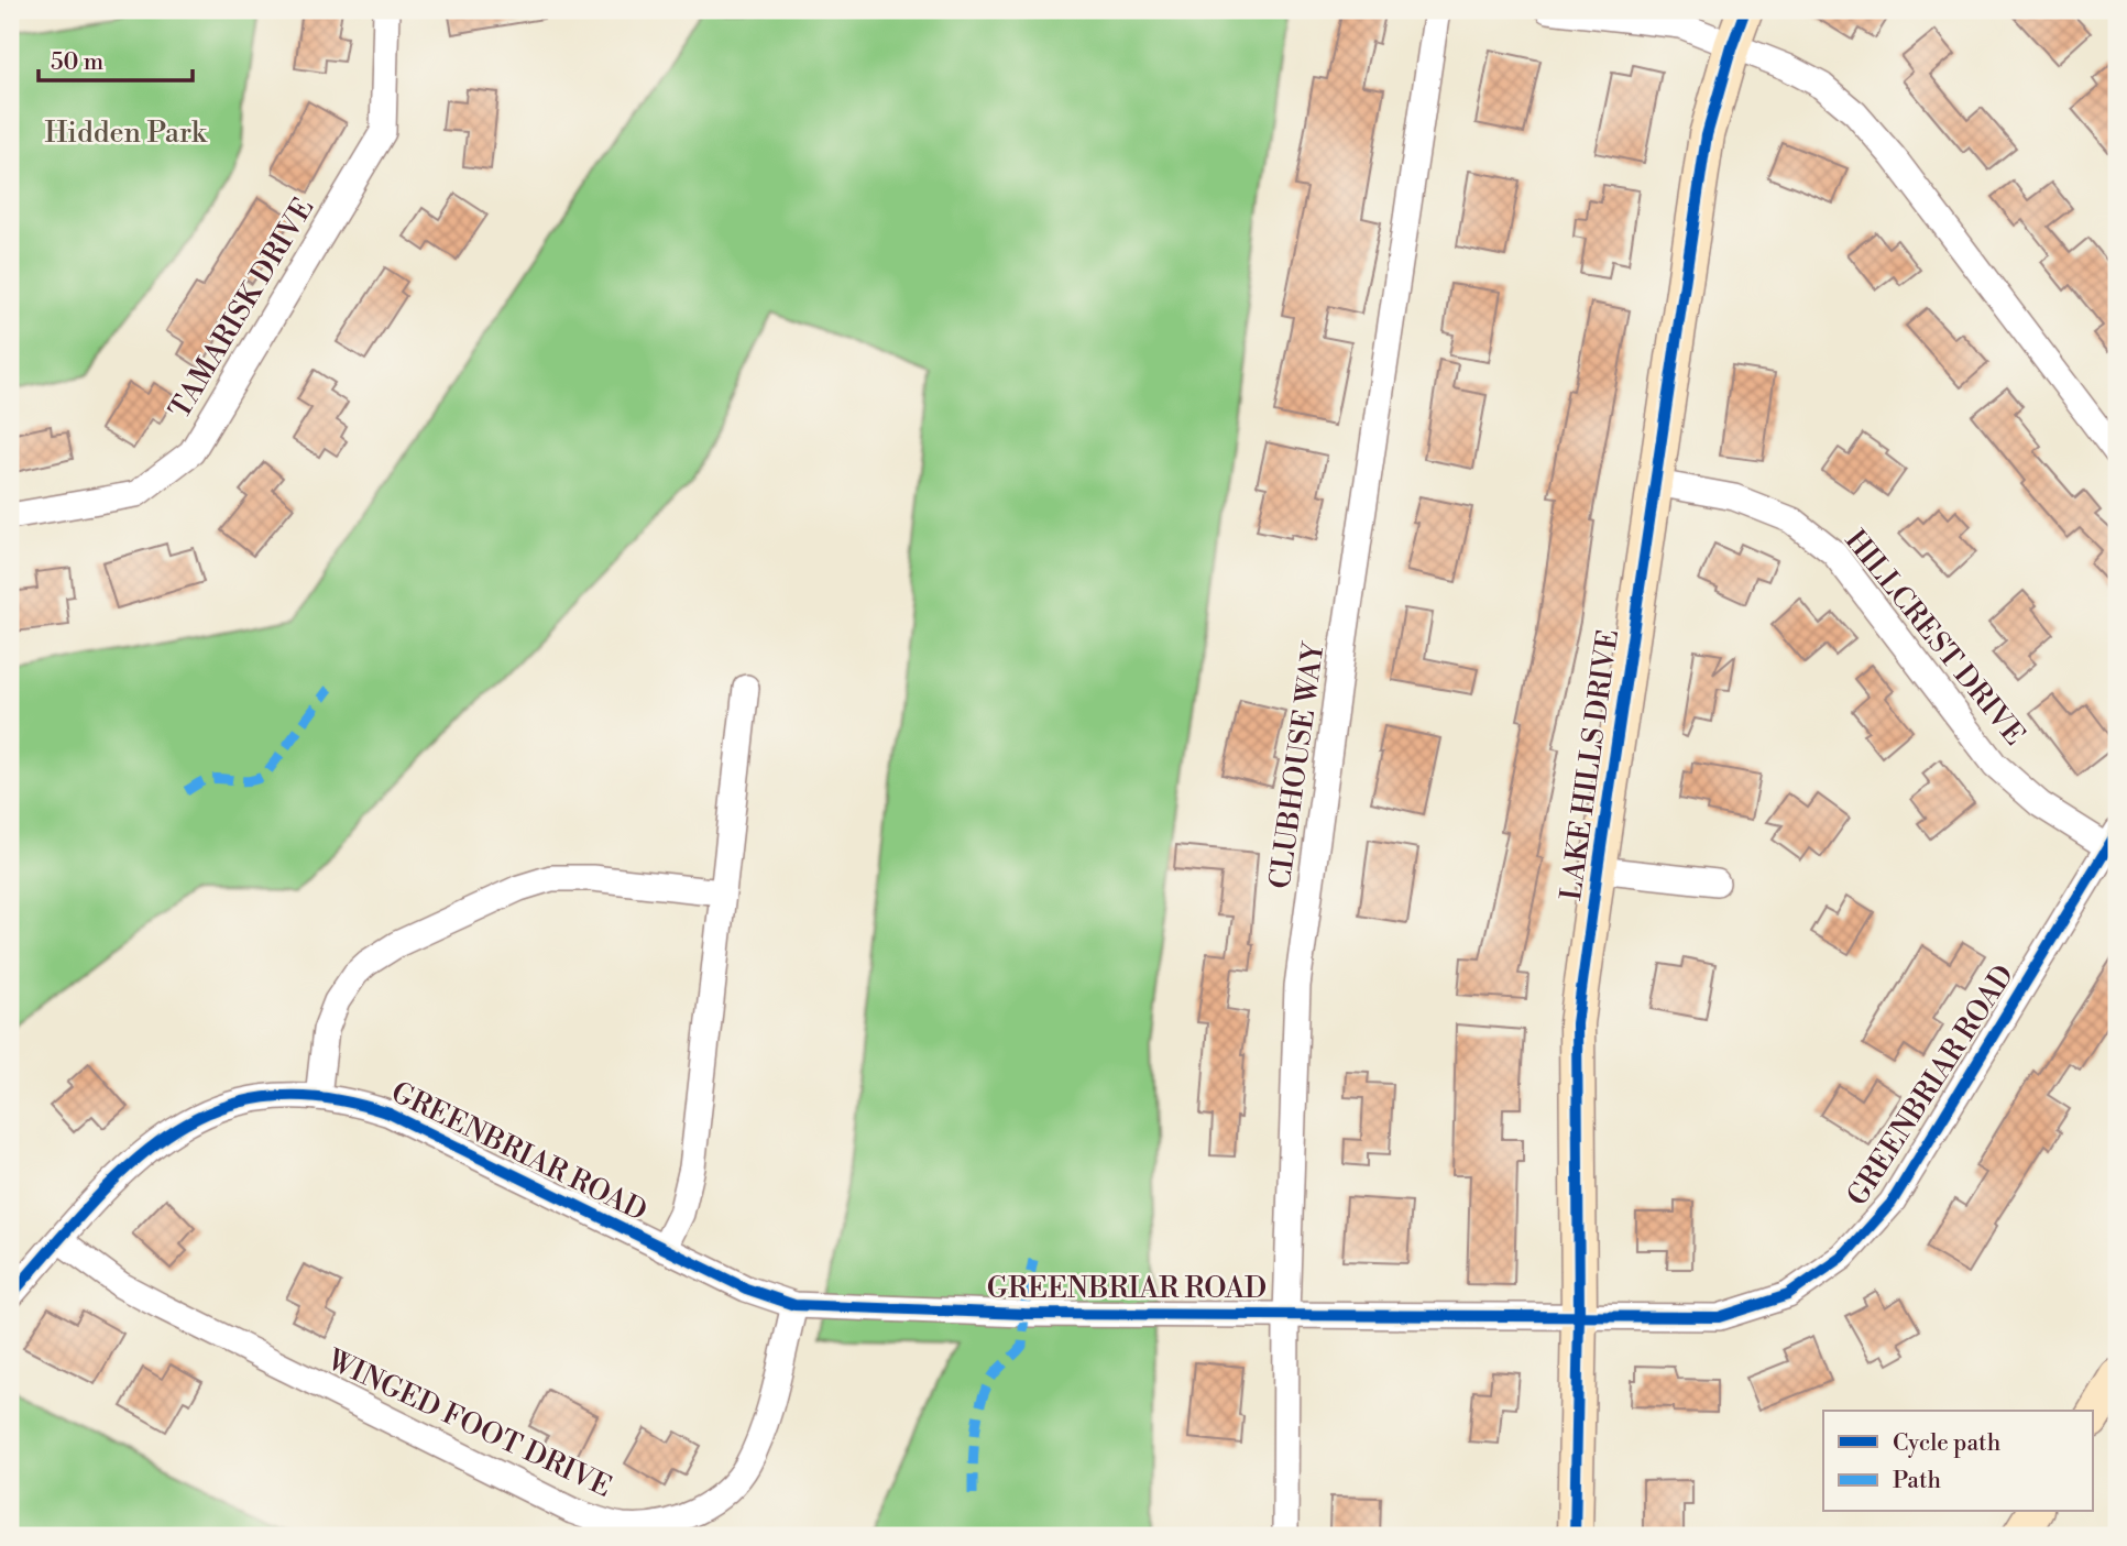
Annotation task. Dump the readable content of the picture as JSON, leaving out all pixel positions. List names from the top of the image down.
{
  "streets": {
    "street": [
      "TAMARISK DRIVE",
      "HILLCREST DRIVE",
      "LAKE HILLS DRIVE",
      "CLUBHOUSE WAY",
      "GREENBRIAR ROAD",
      "WINGED FOOT DRIVE"
    ]
  },
  "crossings": [
    ["HILLCREST DRIVE", "LAKE HILLS DRIVE"],
    ["HILLCREST DRIVE", "GREENBRIAR ROAD"],
    ["LAKE HILLS DRIVE", "GREENBRIAR ROAD"],
    ["CLUBHOUSE WAY", "GREENBRIAR ROAD"],
    ["GREENBRIAR ROAD", "WINGED FOOT DRIVE"]
  ],
  "parks": ["Hidden Park"],
  "legend": ["Cycle path", "Path"],
  "scale_bar": "50 m"
}
